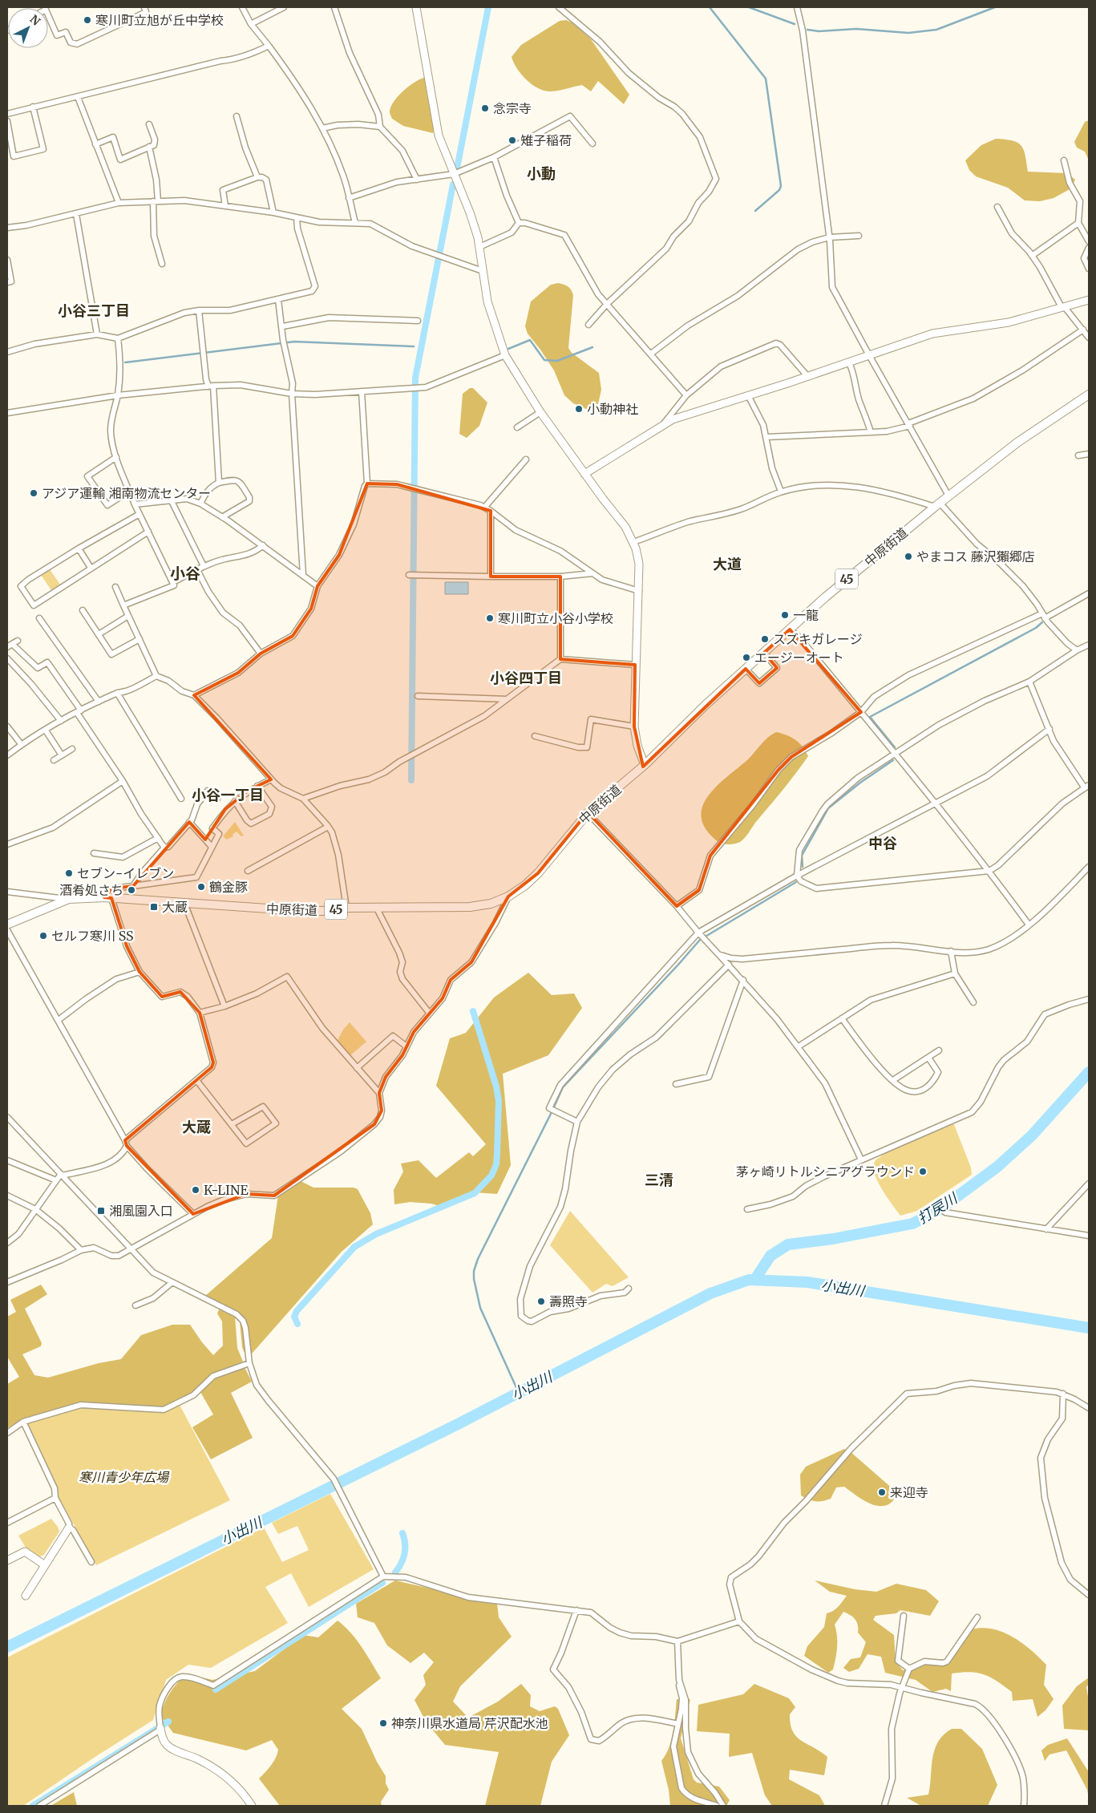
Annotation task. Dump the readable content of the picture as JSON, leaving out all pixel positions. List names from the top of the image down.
{
  "streets": {
    "main road": ["中原街道", "45"]
  },
  "districts": [
    "小動",
    "小谷三丁目",
    "大道",
    "小谷",
    "小谷四丁目",
    "小谷一丁目",
    "中谷",
    "大蔵",
    "三清"
  ],
  "water": ["打戻川", "小出川"],
  "parks": ["寒川青少年広場"],
  "places": {
    "other": [
      "寒川町立旭が丘中学校",
      "念宗寺",
      "雉子稲荷",
      "小動神社",
      "アジア運輸 湘南物流センター",
      "やまコス 藤沢獺郷店",
      "一龍",
      "寒川町立小谷小学校",
      "スズキガレージ",
      "エージーオート",
      "セブン-イレブン",
      "鶴金豚",
      "酒肴処さち",
      "セルフ寒川 SS",
      "茅ヶ崎リトルシニアグラウンド",
      "K-LINE",
      "壽照寺",
      "来迎寺",
      "神奈川県水道局 芹沢配水池"
    ],
    "transit": ["大蔵", "湘風園入口"]
  },
  "north": "top right"
}
